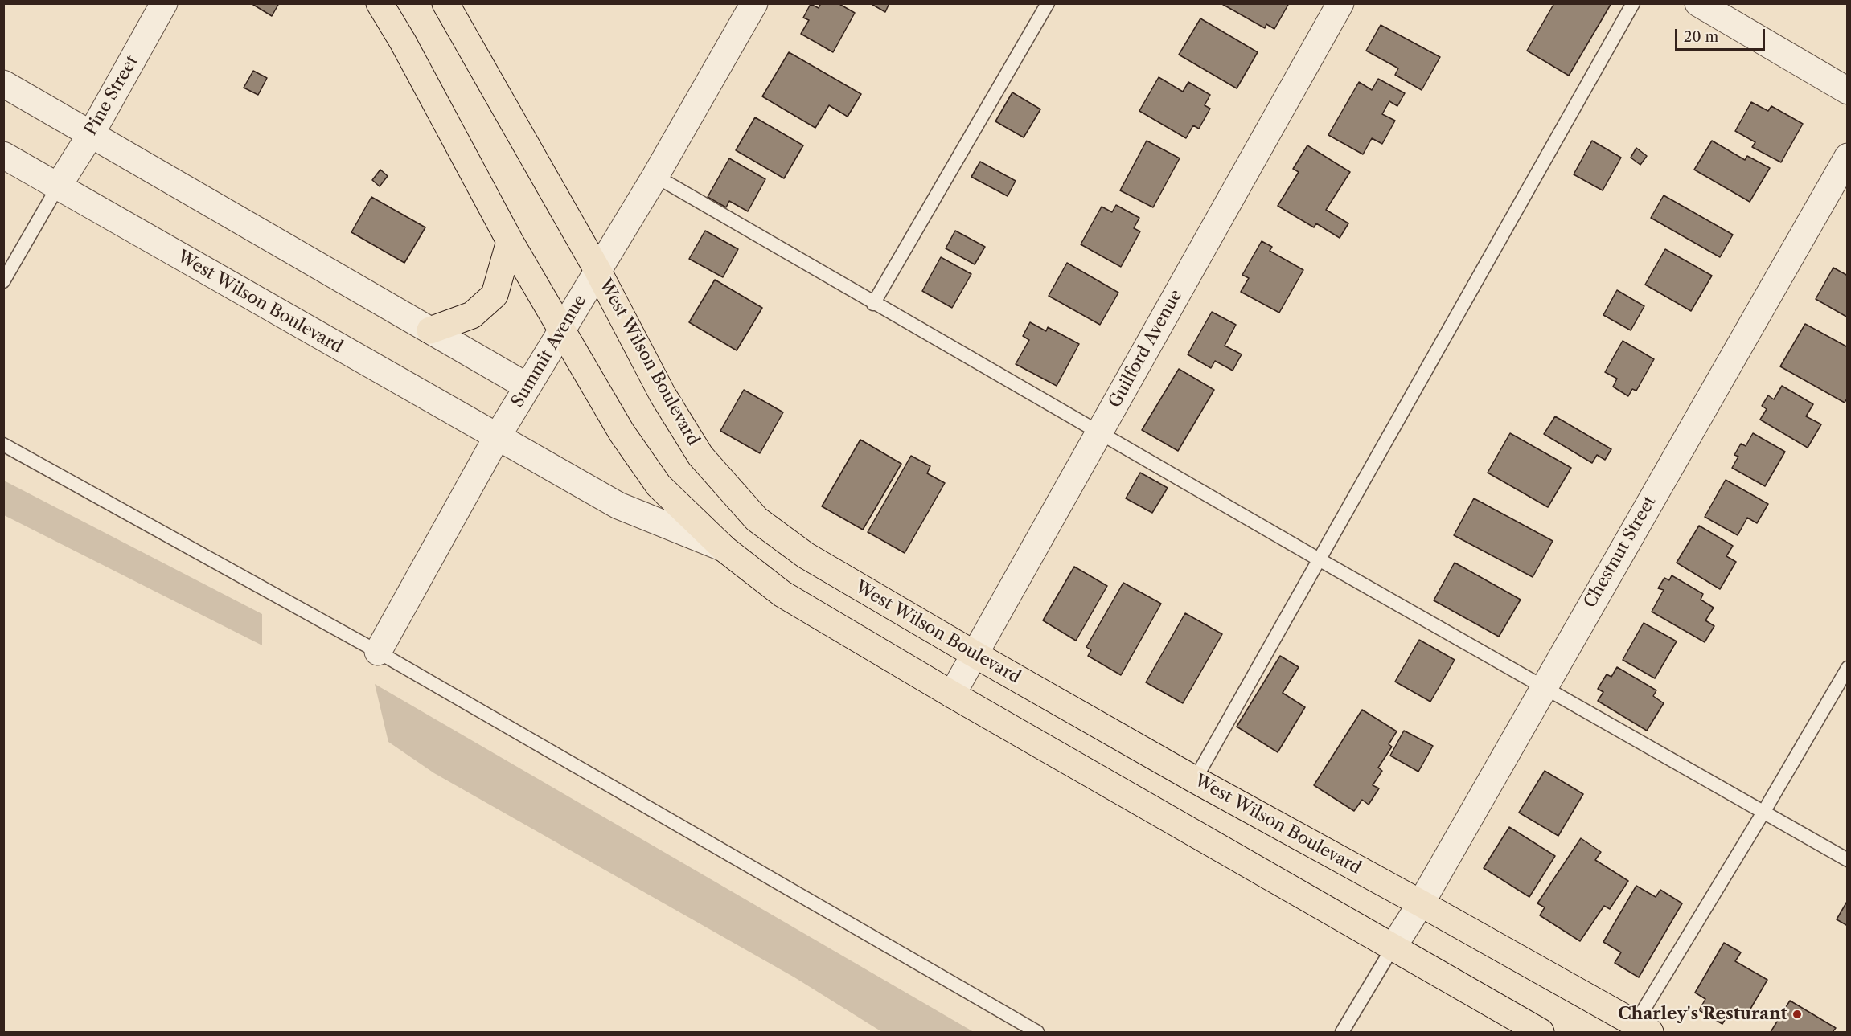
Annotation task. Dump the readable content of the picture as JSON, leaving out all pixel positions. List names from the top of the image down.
{
  "streets": {
    "main road": ["West Wilson Boulevard"],
    "street": [
      "Pine Street",
      "Guilford Avenue",
      "Summit Avenue",
      "Chestnut Street"
    ]
  },
  "crossings": [
    ["Pine Street", "West Wilson Boulevard"],
    ["West Wilson Boulevard", "Guilford Avenue"],
    ["West Wilson Boulevard", "Summit Avenue"],
    ["West Wilson Boulevard", "Chestnut Street"]
  ],
  "places": ["Charley's Resturant"],
  "scale_bar": "20 m"
}
